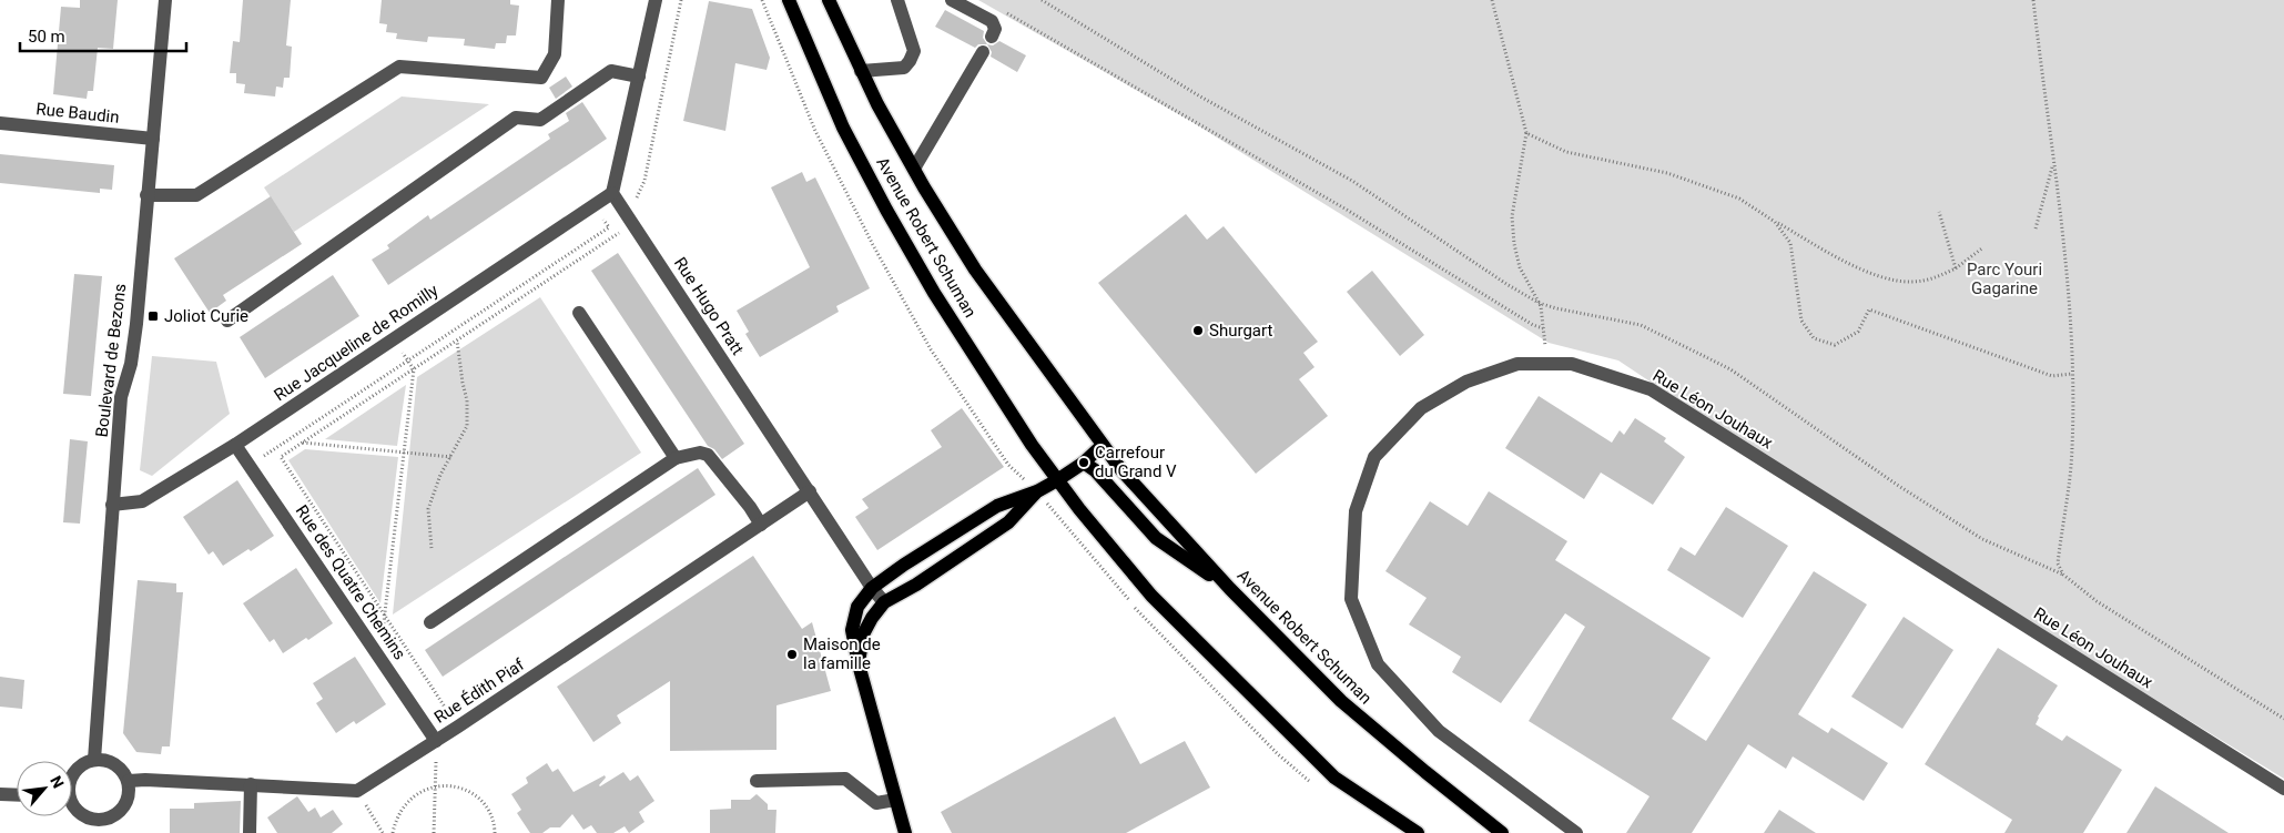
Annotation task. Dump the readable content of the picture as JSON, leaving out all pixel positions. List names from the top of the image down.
{
  "streets": {
    "main road": ["Avenue Robert Schuman"],
    "street": [
      "Rue Baudin",
      "Rue Hugo Pratt",
      "Rue Jacqueline de Romilly",
      "Boulevard de Bezons",
      "Rue Léon Jouhaux",
      "Rue des Quatre Chemins",
      "Rue Édith Piaf"
    ]
  },
  "crossings": [
    ["Rue Baudin", "Boulevard de Bezons"],
    ["Rue Hugo Pratt", "Rue Jacqueline de Romilly"],
    ["Rue Hugo Pratt", "Rue Édith Piaf"],
    ["Rue Jacqueline de Romilly", "Boulevard de Bezons"],
    ["Rue Jacqueline de Romilly", "Rue des Quatre Chemins"],
    ["Rue des Quatre Chemins", "Rue Édith Piaf"]
  ],
  "parks": ["Parc Youri Gagarine"],
  "places": {
    "transit": ["Joliot Curie"],
    "other": ["Shurgart", "Carrefour du Grand V", "Maison de la famille"]
  },
  "scale_bar": "50 m",
  "north": "top right"
}
